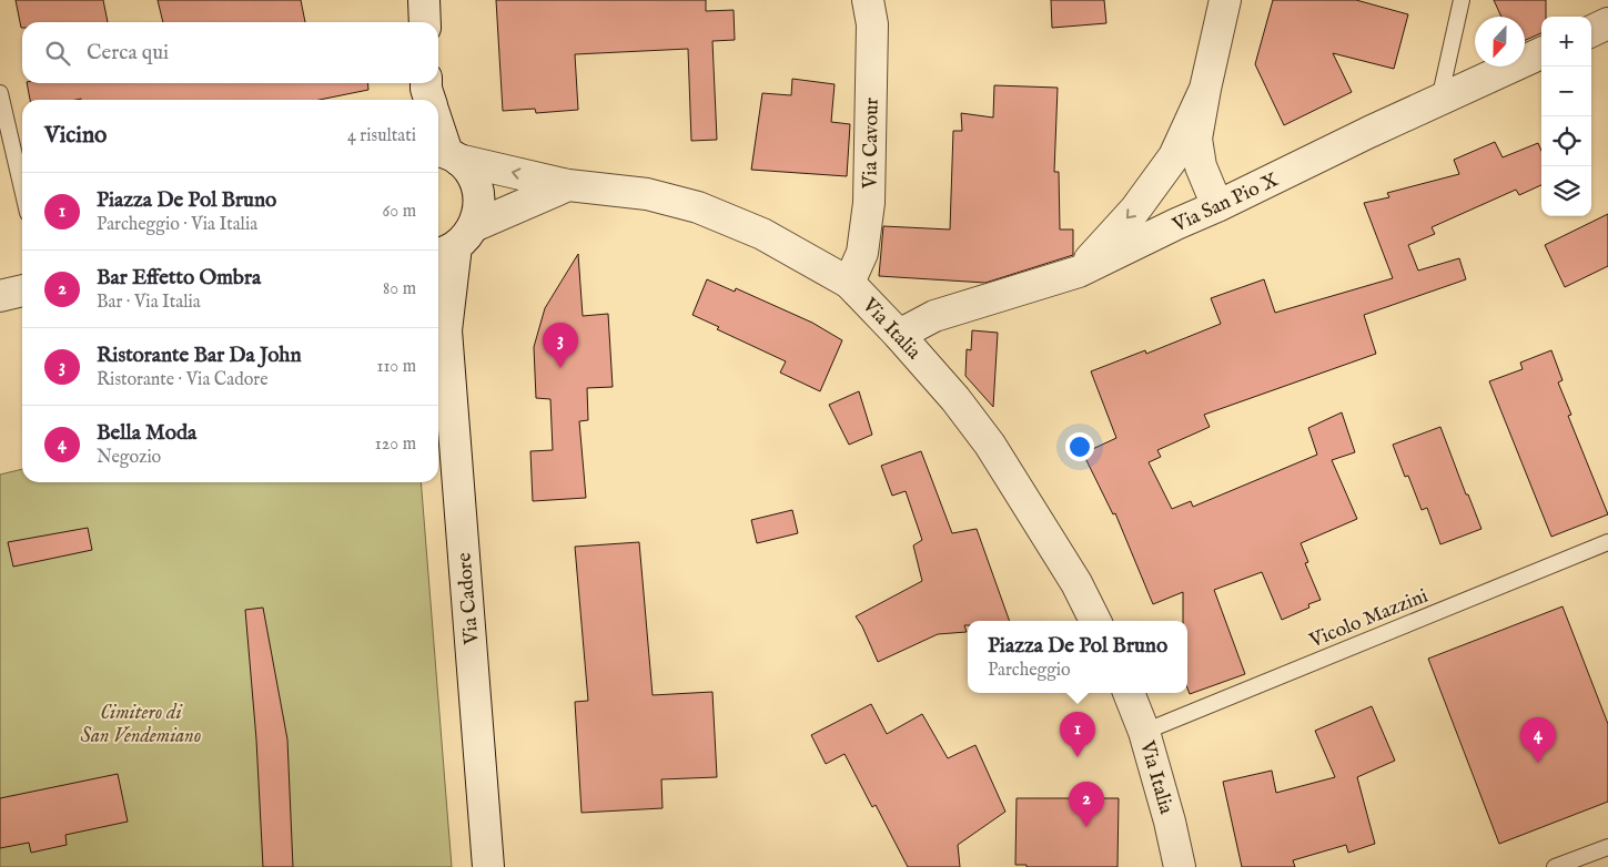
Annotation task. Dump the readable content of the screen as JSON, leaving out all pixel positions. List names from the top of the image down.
{
  "streets": {
    "street": [
      "Via Cavour",
      "Via San Pio X",
      "Via Italia",
      "Via Cadore"
    ],
    "lane": ["Vicolo Mazzini"]
  },
  "crossings": [
    ["Via Cavour", "Via Italia"],
    ["Via San Pio X", "Via Italia"],
    ["Via Italia", "Via Cadore"],
    ["Via Italia", "Vicolo Mazzini"]
  ],
  "parks": ["Cimitero di San Vendemiano"],
  "north": "bottom",
  "page": {
    "map_buttons": ["+", "−"],
    "search": "Cerca qui",
    "heading": ["Vicino", "4 risultati"],
    "list": [
      {
        "mark": "1",
        "name": "Piazza De Pol Bruno",
        "note": "Parcheggio · Via Italia",
        "value": "60 m"
      },
      {
        "mark": "2",
        "name": "Bar Effetto Ombra",
        "note": "Bar · Via Italia",
        "value": "80 m"
      },
      {
        "mark": "3",
        "name": "Ristorante Bar Da John",
        "note": "Ristorante · Via Cadore",
        "value": "110 m"
      },
      {
        "mark": "4",
        "name": "Bella Moda",
        "note": "Negozio",
        "value": "120 m"
      }
    ],
    "pins": [
      "3",
      "1",
      "4",
      "2"
    ],
    "popup": ["Piazza De Pol Bruno", "Parcheggio"]
  }
}
